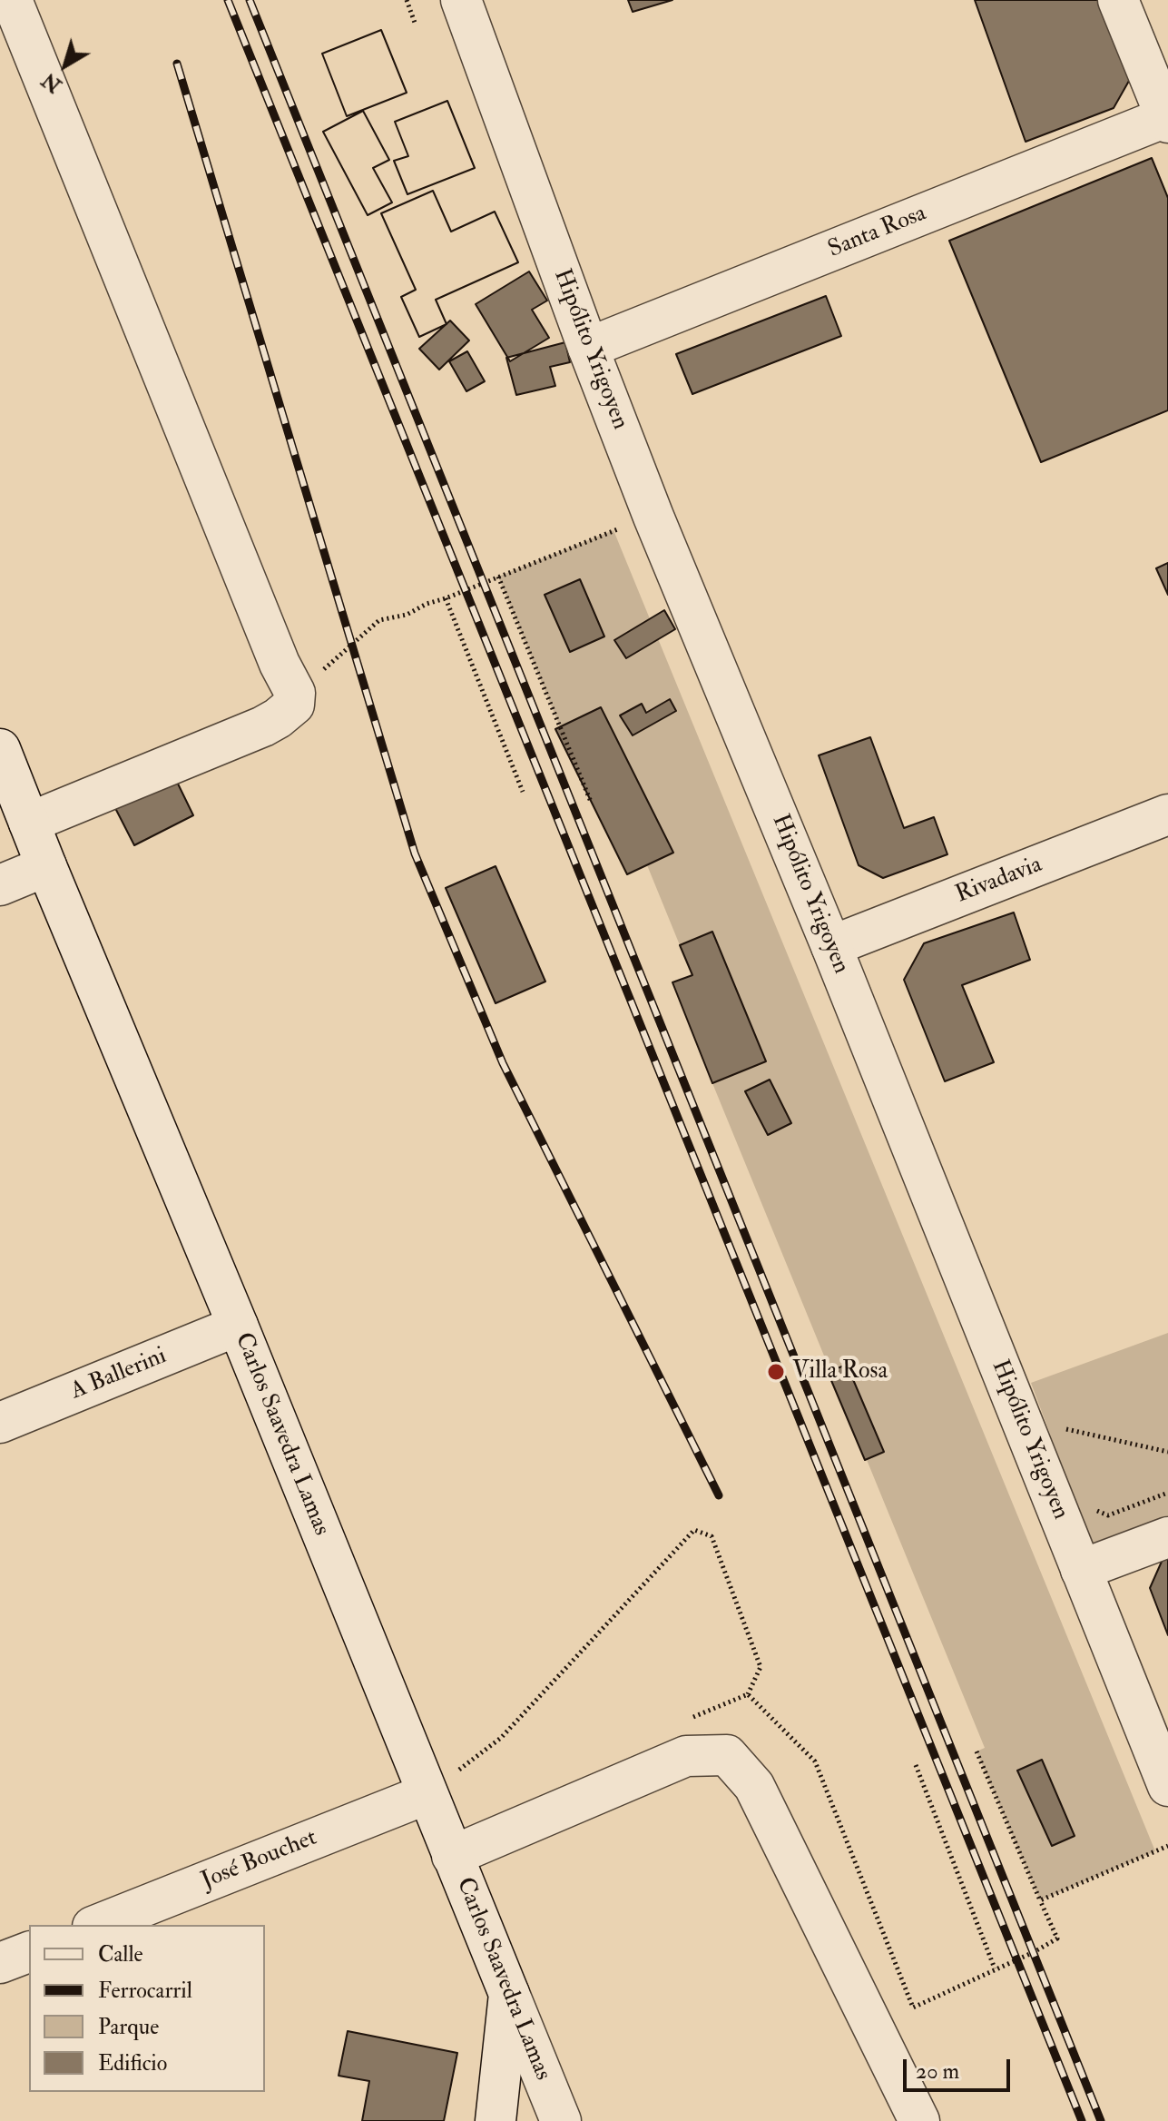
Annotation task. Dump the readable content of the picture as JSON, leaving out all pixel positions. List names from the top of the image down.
{
  "streets": {
    "street": [
      "Santa Rosa",
      "Hipólito Yrigoyen",
      "Rivadavia",
      "A Ballerini",
      "Carlos Saavedra Lamas",
      "José Bouchet"
    ]
  },
  "crossings": [
    ["Santa Rosa", "Hipólito Yrigoyen"],
    ["Hipólito Yrigoyen", "Rivadavia"],
    ["A Ballerini", "Carlos Saavedra Lamas"],
    ["Carlos Saavedra Lamas", "José Bouchet"]
  ],
  "places": ["Villa Rosa"],
  "legend": [
    "Calle",
    "Ferrocarril",
    "Parque",
    "Edificio"
  ],
  "scale_bar": "20 m",
  "north": "bottom left"
}
